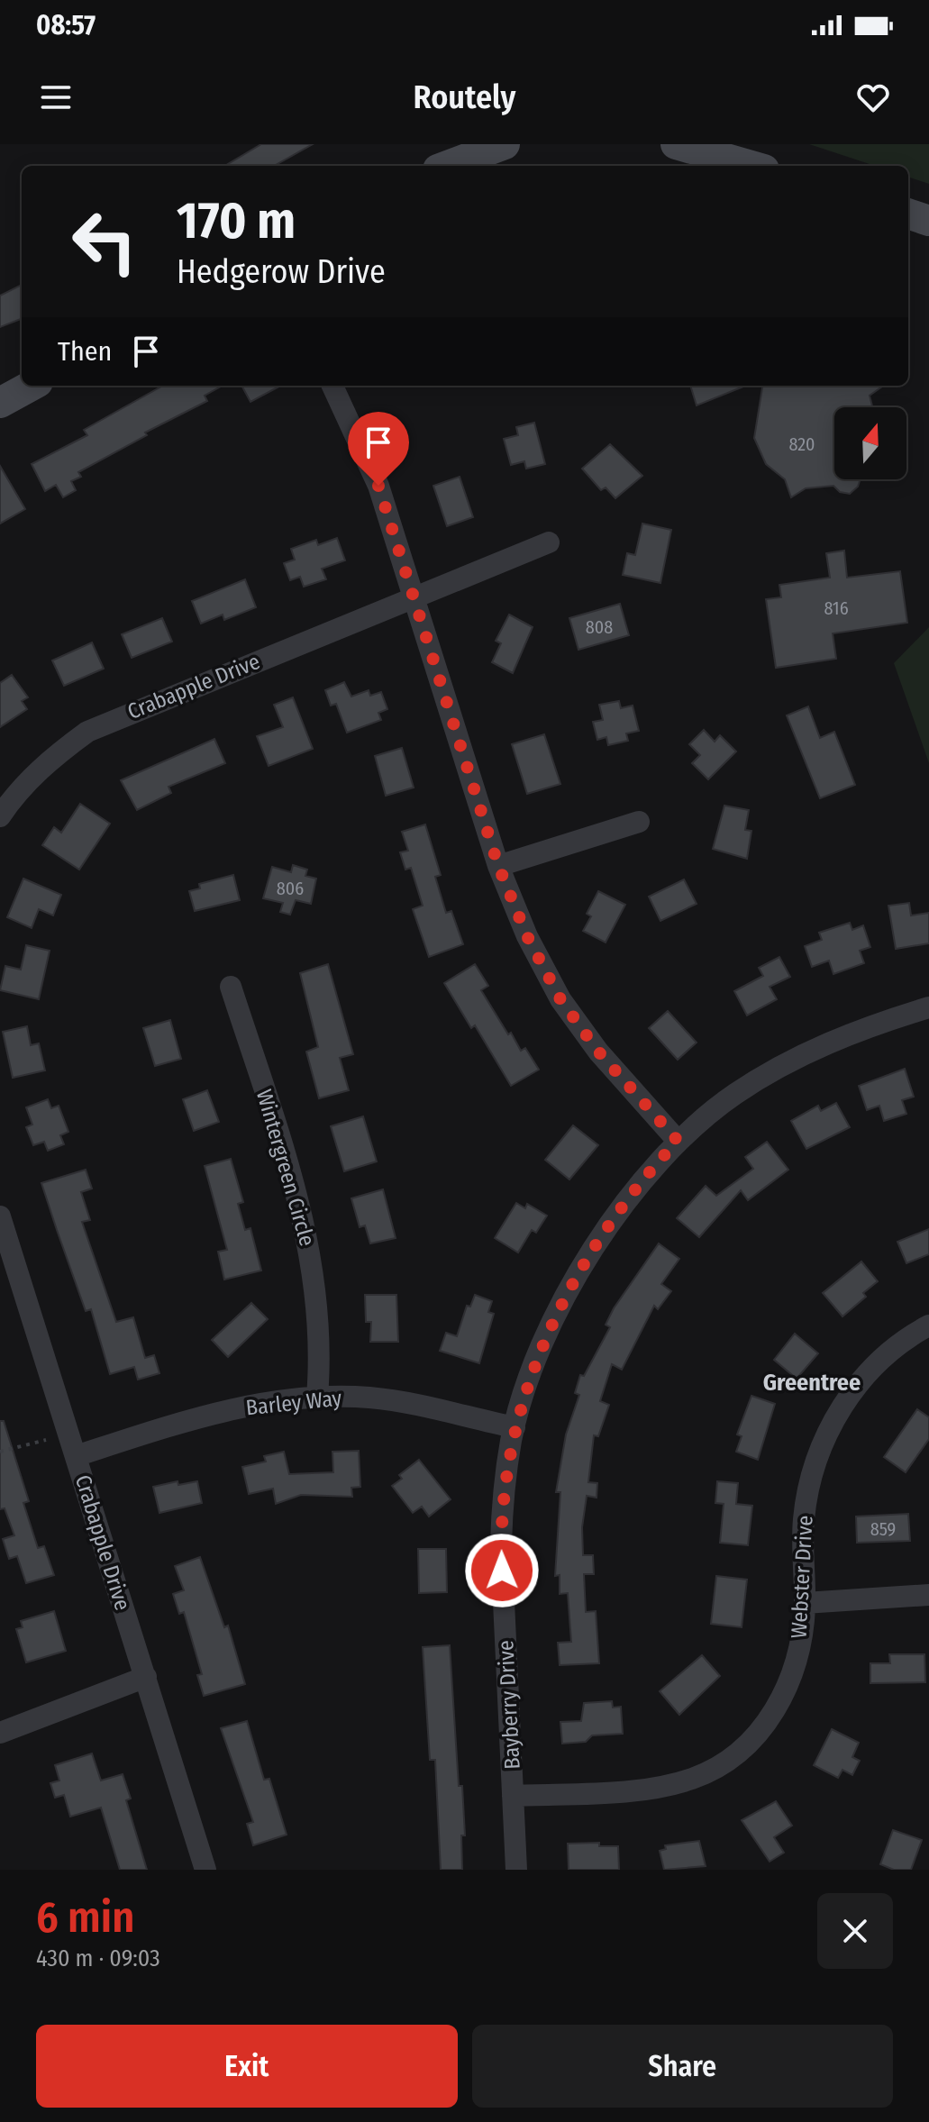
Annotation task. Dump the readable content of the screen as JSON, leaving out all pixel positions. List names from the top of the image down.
{
  "streets": {
    "street": [
      "Crabapple Drive",
      "Wintergreen Circle",
      "Barley Way",
      "Webster Drive",
      "Bayberry Drive"
    ]
  },
  "crossings": [
    ["Crabapple Drive", "Barley Way"],
    ["Wintergreen Circle", "Barley Way"],
    ["Barley Way", "Bayberry Drive"],
    ["Webster Drive", "Bayberry Drive"]
  ],
  "districts": ["Greentree"],
  "house_numbers": [
    "820",
    "816",
    "808",
    "806",
    "859"
  ],
  "north": "top",
  "page": {
    "status": "08:57",
    "header": "Routely",
    "turn": ["170 m", "Hedgerow Drive"],
    "then": "Then",
    "heading": ["6 min", "430 m · 09:03"],
    "buttons": ["Exit", "Share"]
  }
}
